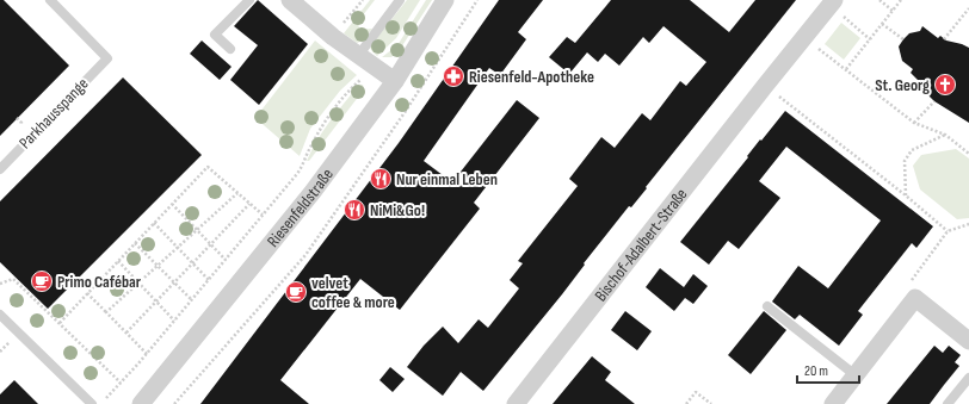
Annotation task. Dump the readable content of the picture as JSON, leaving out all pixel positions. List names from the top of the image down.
{
  "streets": {
    "street": ["Riesenfeldstraße", "Bischof-Adalbert-Straße"],
    "lane": ["Parkhausspange"]
  },
  "places": {
    "pharmacy": ["Riesenfeld-Apotheke"],
    "church": ["St. Georg"],
    "restaurant": ["Nur einmal Leben", "NiMi&Go!"],
    "cafe": ["Primo Cafébar", "velvet coffee & more"]
  },
  "scale_bar": "20 m"
}
